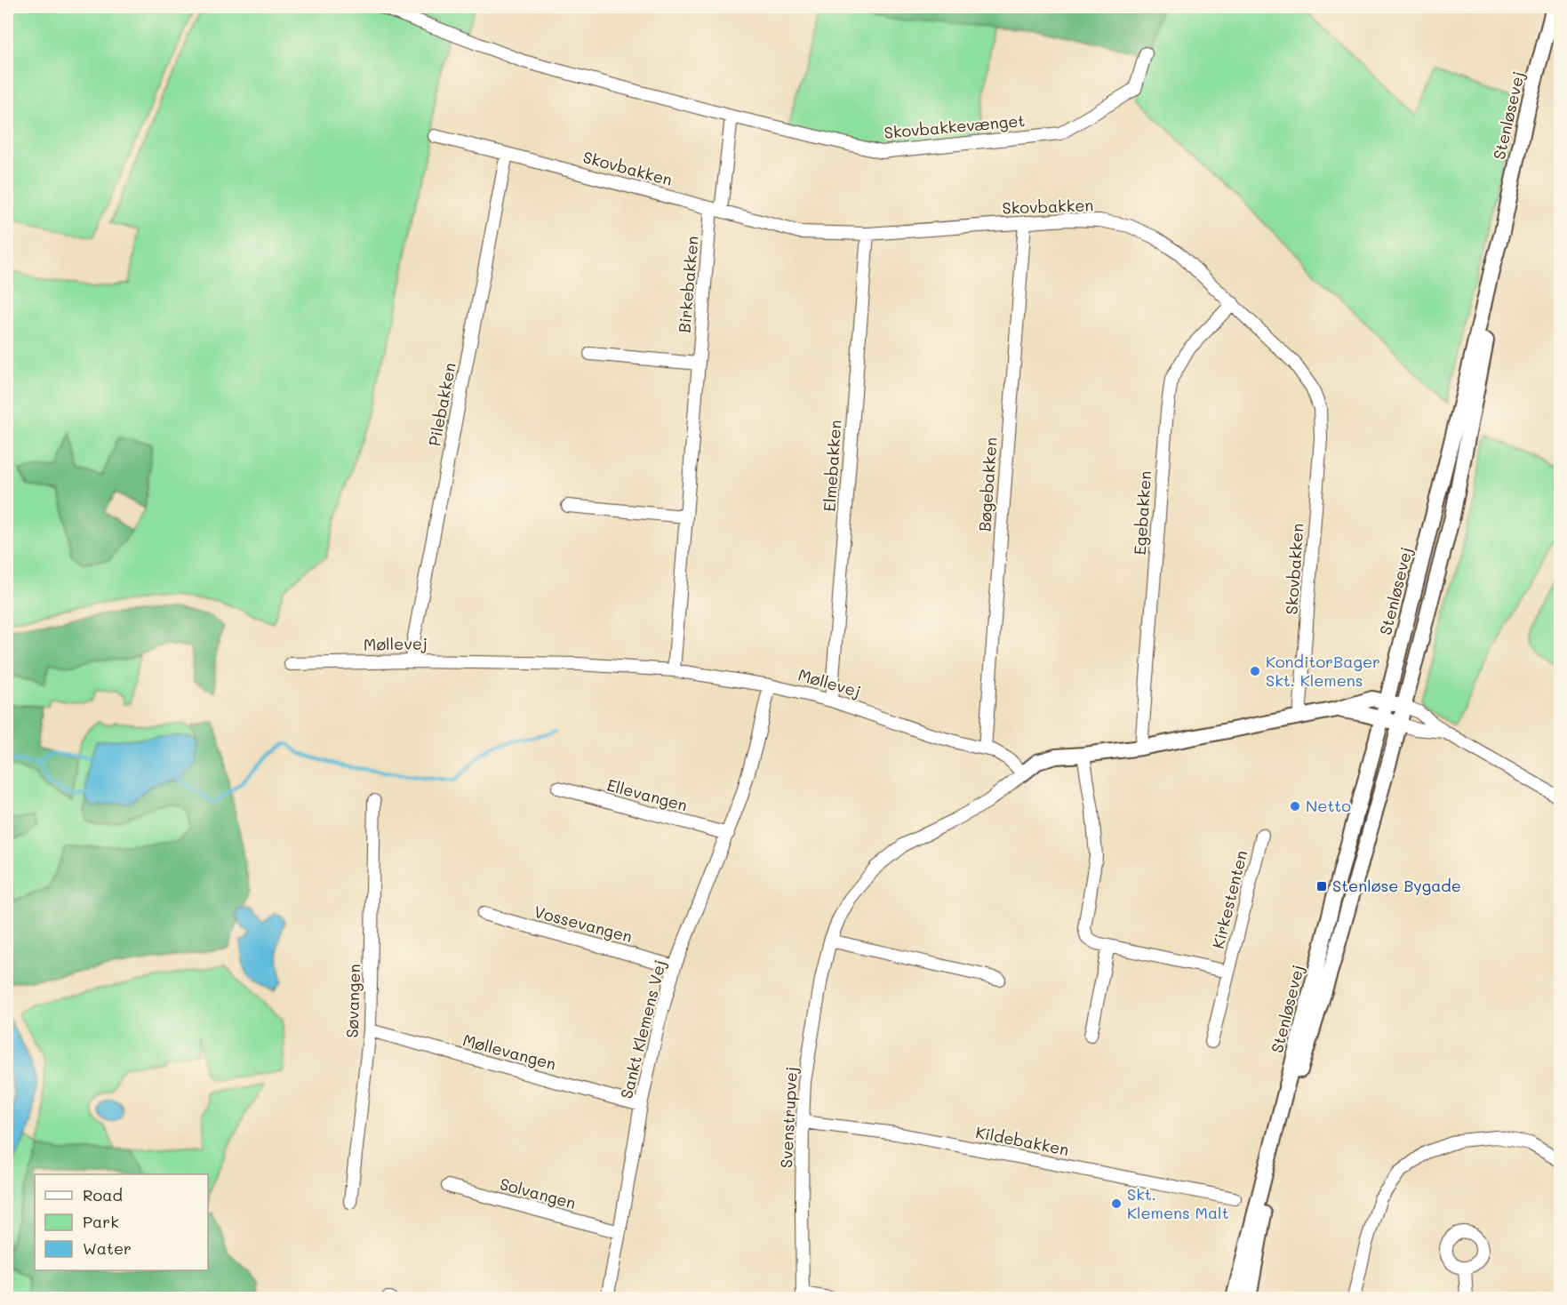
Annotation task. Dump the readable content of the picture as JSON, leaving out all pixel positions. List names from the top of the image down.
{
  "streets": {
    "street": [
      "Stenløsevej",
      "Skovbakkevænget",
      "Skovbakken",
      "Birkebakken",
      "Pilebakken",
      "Elmebakken",
      "Bøgebakken",
      "Egebakken",
      "Møllevej",
      "Ellevangen",
      "Kirkestenten",
      "Vossevangen",
      "Søvangen",
      "Sankt Klemens Vej",
      "Møllevangen",
      "Svenstrupvej",
      "Kildebakken",
      "Solvangen"
    ]
  },
  "crossings": [
    ["Skovbakken", "Birkebakken"],
    ["Skovbakken", "Pilebakken"],
    ["Skovbakken", "Elmebakken"],
    ["Skovbakken", "Bøgebakken"],
    ["Skovbakken", "Egebakken"],
    ["Birkebakken", "Møllevej"],
    ["Pilebakken", "Møllevej"],
    ["Elmebakken", "Møllevej"],
    ["Bøgebakken", "Møllevej"],
    ["Møllevej", "Sankt Klemens Vej"],
    ["Møllevej", "Svenstrupvej"],
    ["Ellevangen", "Sankt Klemens Vej"],
    ["Vossevangen", "Sankt Klemens Vej"],
    ["Søvangen", "Møllevangen"],
    ["Sankt Klemens Vej", "Møllevangen"],
    ["Sankt Klemens Vej", "Solvangen"],
    ["Svenstrupvej", "Kildebakken"]
  ],
  "places": {
    "other": ["KonditorBager Skt. Klemens", "Netto", "Skt. Klemens Malt"],
    "transit": ["Stenløse Bygade"]
  },
  "legend": ["Road", "Park", "Water"]
}
